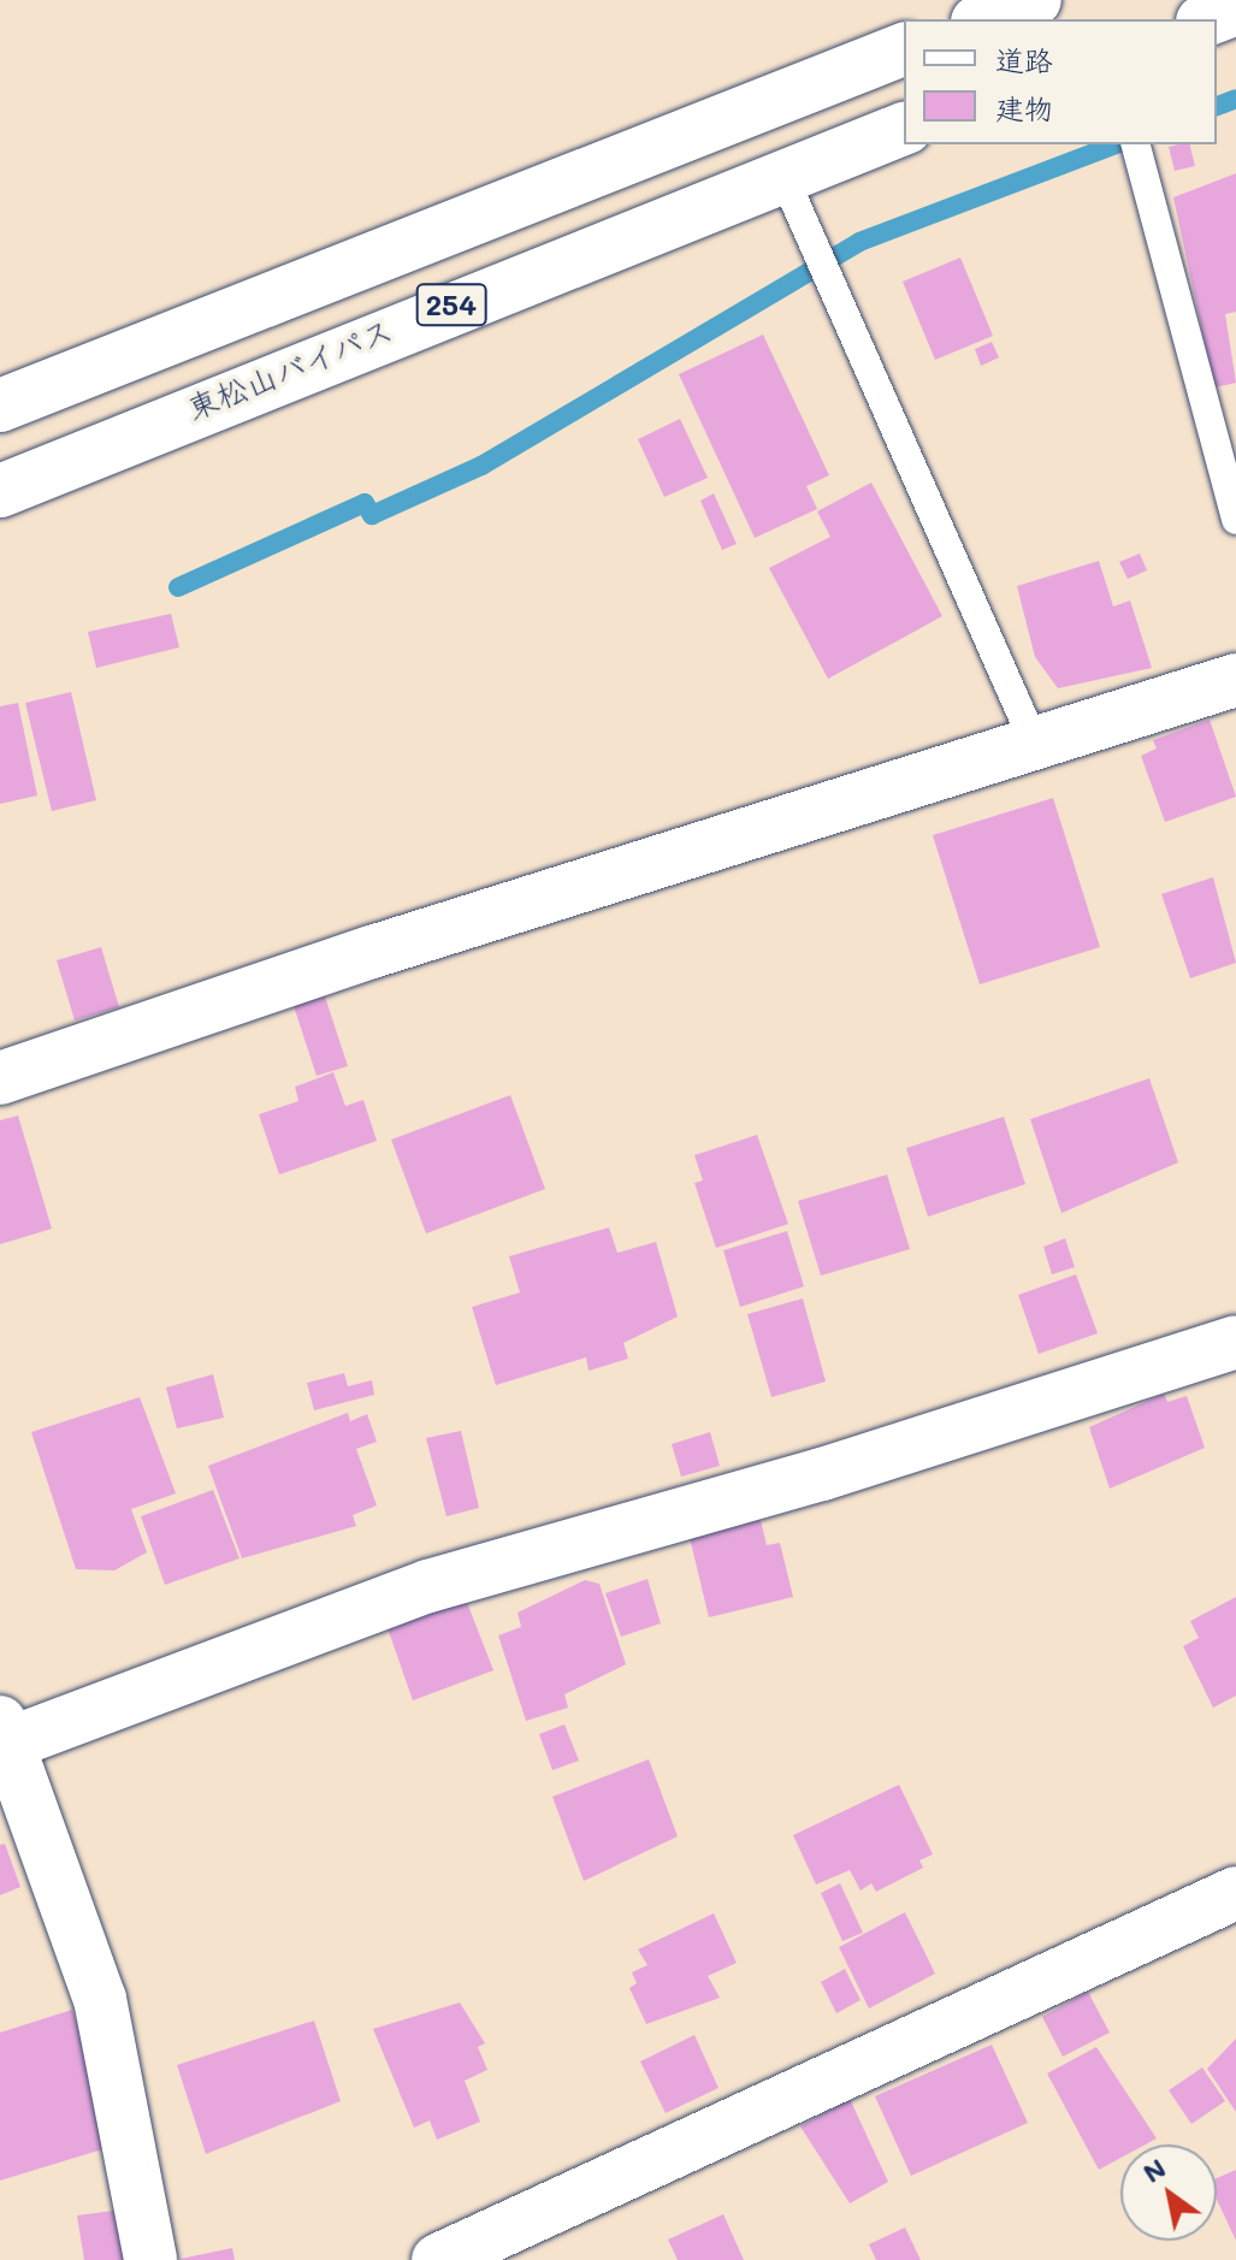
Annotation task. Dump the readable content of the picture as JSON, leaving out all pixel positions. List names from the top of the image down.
{
  "streets": {
    "main road": ["254", "東松山バイパス"]
  },
  "legend": ["道路", "建物"],
  "north": "top left"
}
